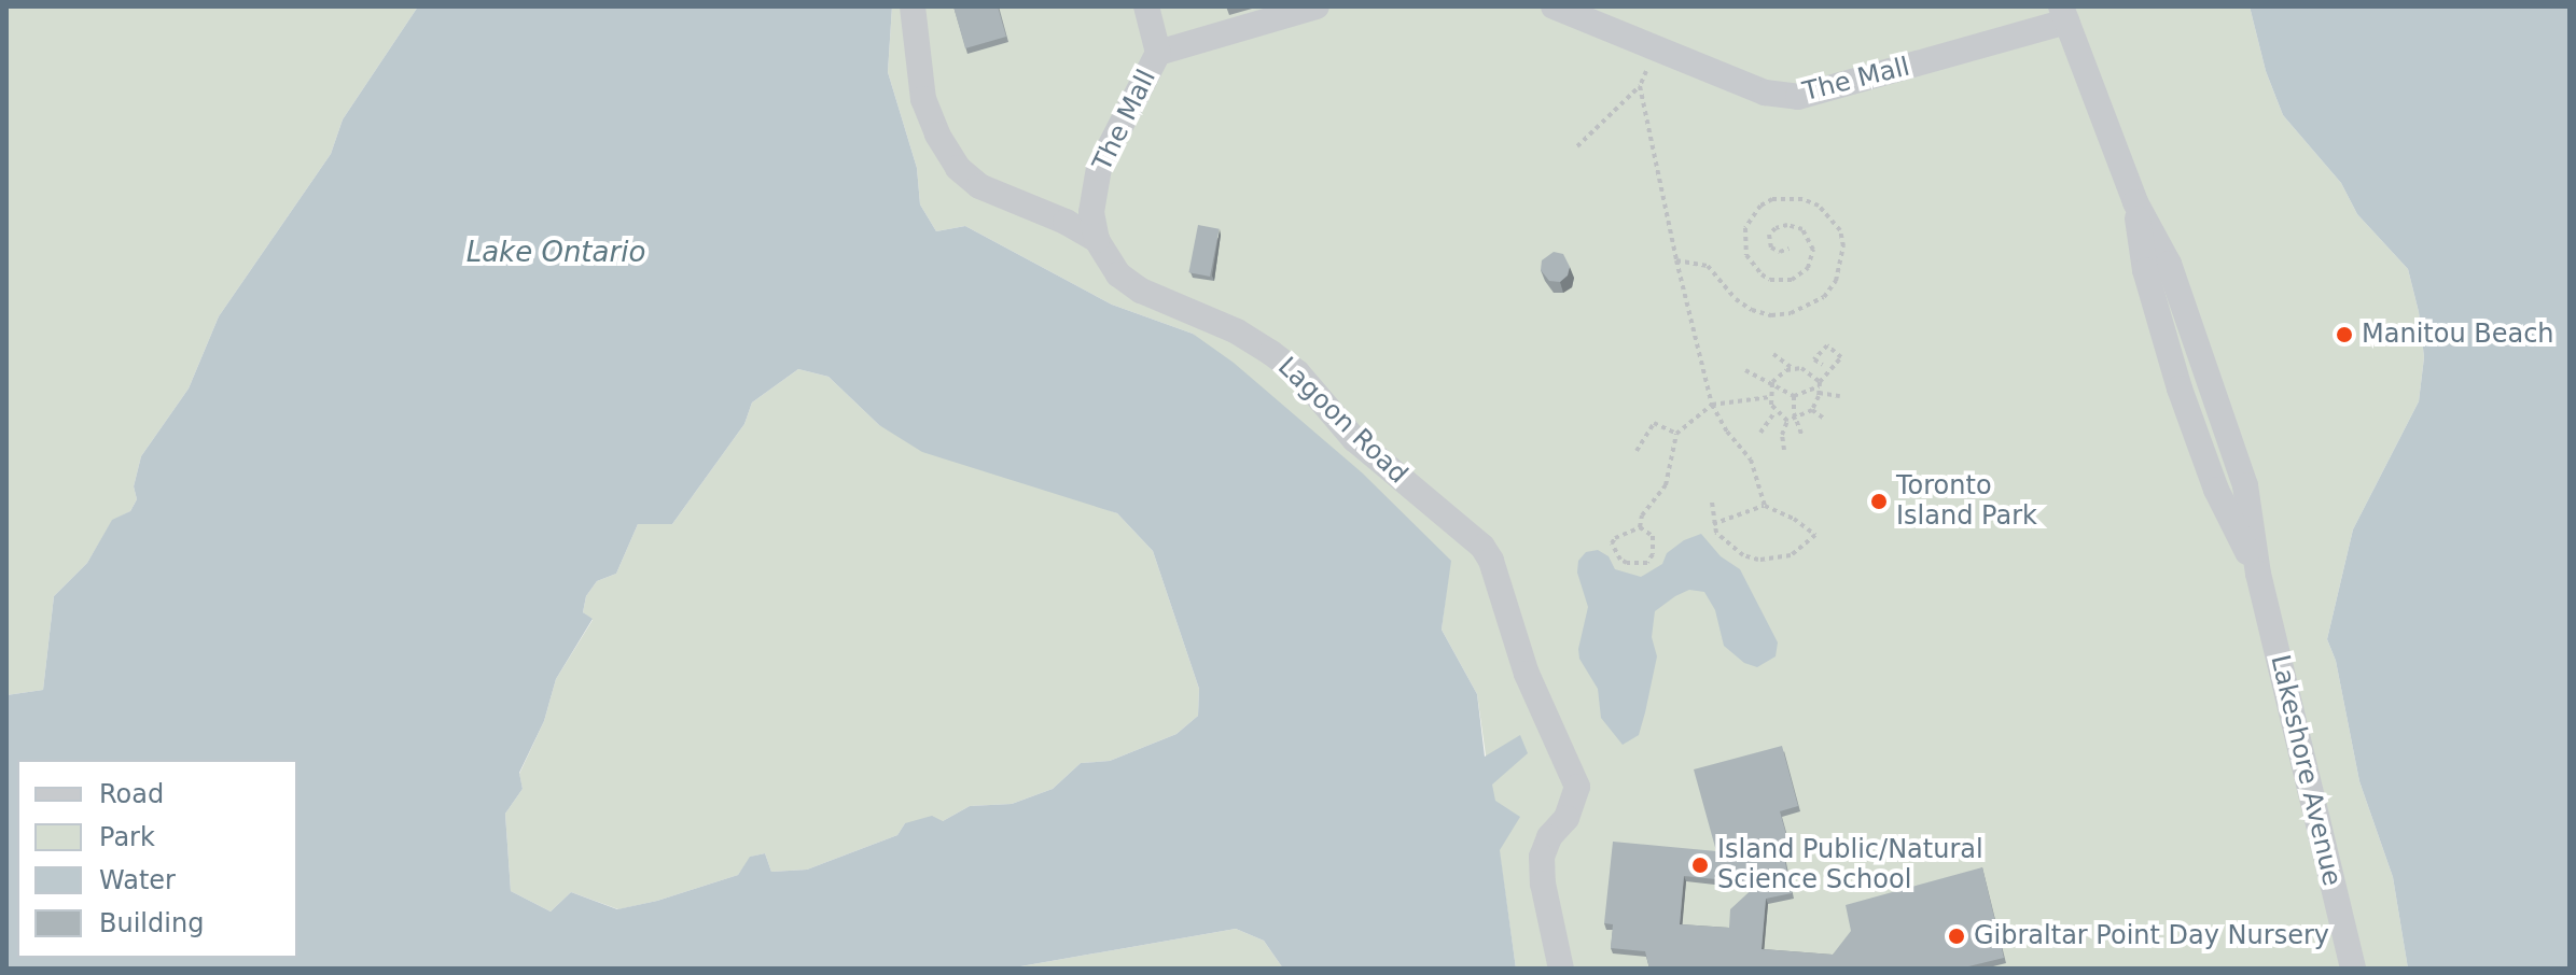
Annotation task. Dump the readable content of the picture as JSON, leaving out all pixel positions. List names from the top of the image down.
{
  "streets": {
    "lane": ["The Mall", "Lagoon Road", "Lakeshore Avenue"]
  },
  "crossings": [
    ["The Mall", "Lagoon Road"],
    ["The Mall", "Lakeshore Avenue"]
  ],
  "water": ["Lake Ontario"],
  "places": [
    "Manitou Beach",
    "Toronto Island Park",
    "Island Public/Natural Science School",
    "Gibraltar Point Day Nursery"
  ],
  "legend": [
    "Road",
    "Park",
    "Water",
    "Building"
  ]
}
